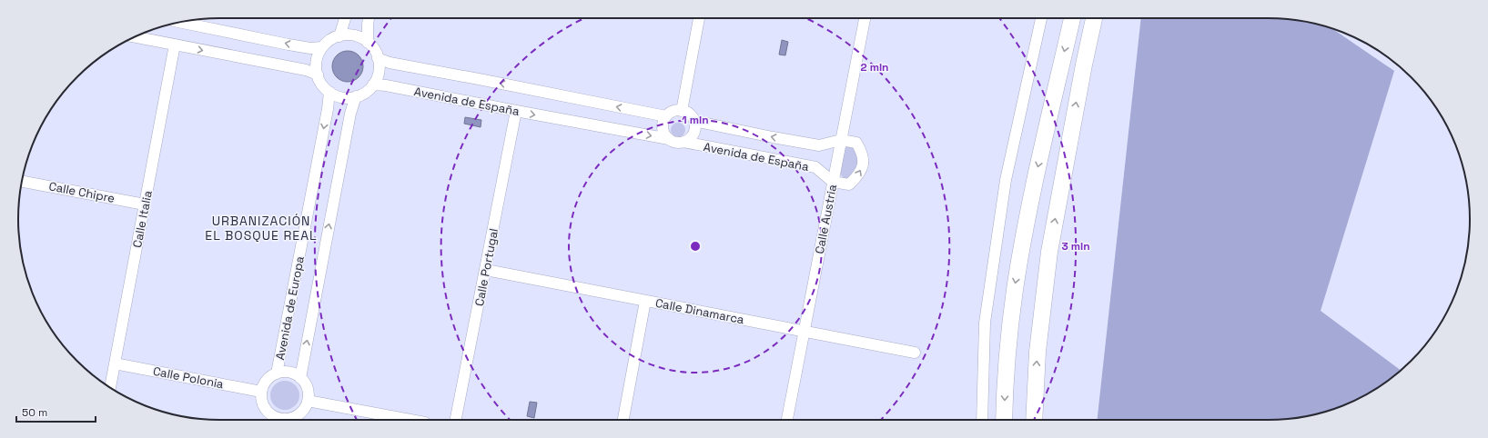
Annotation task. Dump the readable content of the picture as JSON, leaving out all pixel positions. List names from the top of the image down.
{
  "streets": {
    "street": [
      "Avenida de España",
      "Calle Chipre",
      "Calle Italia",
      "Calle Austria",
      "Calle Portugal",
      "Avenida de Europa",
      "Calle Dinamarca",
      "Calle Polonia"
    ]
  },
  "crossings": [
    ["Avenida de España", "Calle Austria"],
    ["Avenida de España", "Calle Portugal"],
    ["Avenida de España", "Avenida de Europa"],
    ["Calle Chipre", "Calle Italia"],
    ["Calle Italia", "Calle Polonia"],
    ["Calle Austria", "Calle Dinamarca"],
    ["Calle Portugal", "Calle Dinamarca"],
    ["Avenida de Europa", "Calle Polonia"]
  ],
  "districts": ["URBANIZACIÓN EL BOSQUE REAL"],
  "scale_bar": "50 m",
  "rings": ["2 min", "1 min", "3 min"]
}
